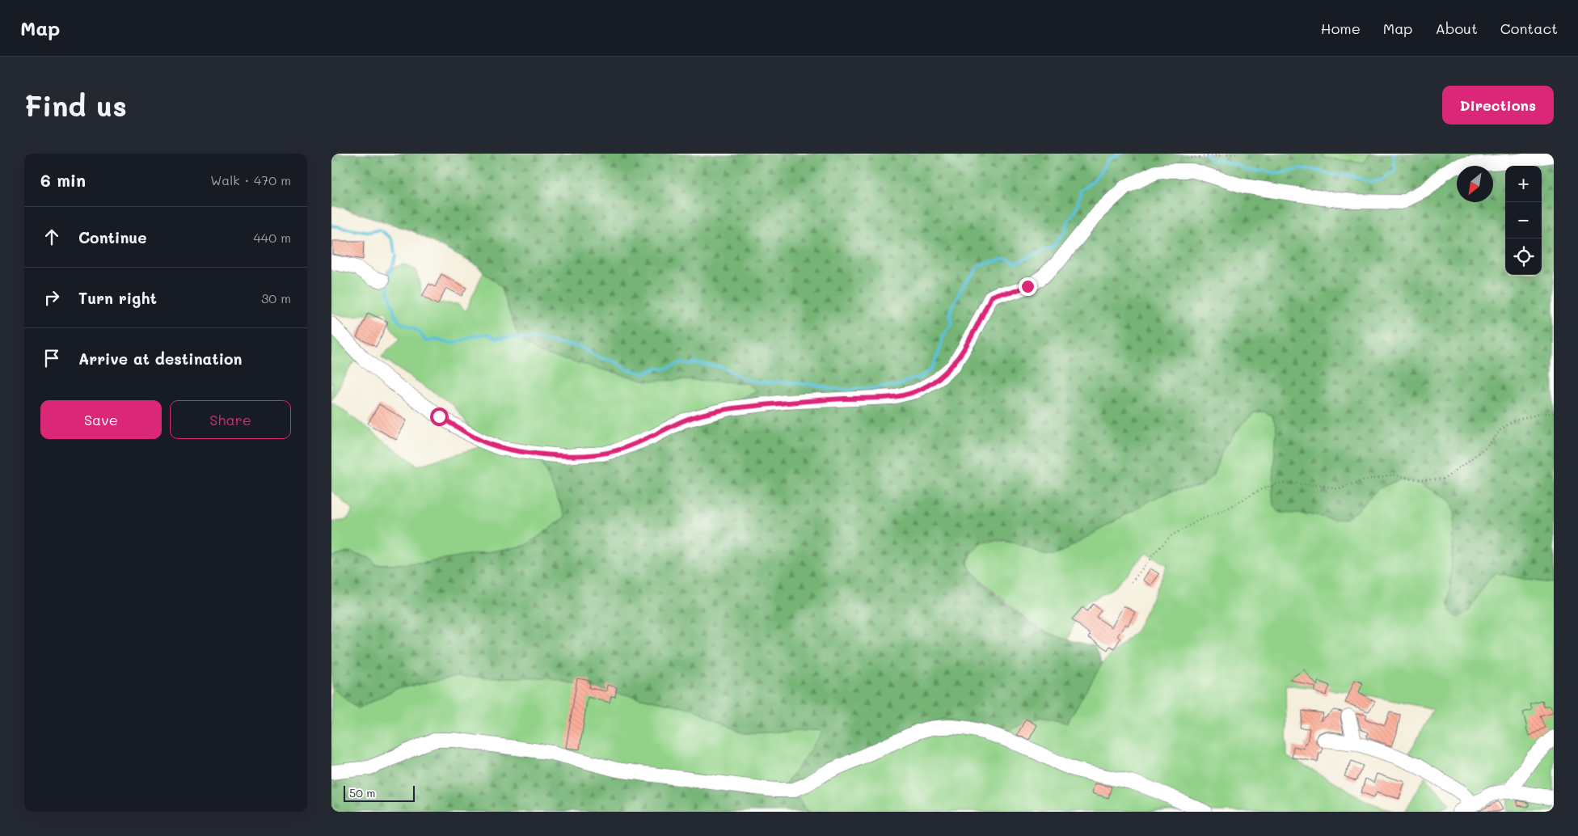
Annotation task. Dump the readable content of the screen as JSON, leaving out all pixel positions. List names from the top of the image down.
{
  "scale_bar": "50 m",
  "north": "bottom left",
  "page": {
    "header": "Map",
    "nav": [
      "Home",
      "Map",
      "About",
      "Contact"
    ],
    "buttons": [
      "Directions",
      ["Save", "Share"]
    ],
    "title": "Find us",
    "heading": ["6 min", "Walk · 470 m"],
    "map_buttons": ["+", "−"],
    "list": [
      ["Continue", "440 m"],
      ["Turn right", "30 m"],
      "Arrive at destination"
    ],
    "scale": "50 m"
  }
}
